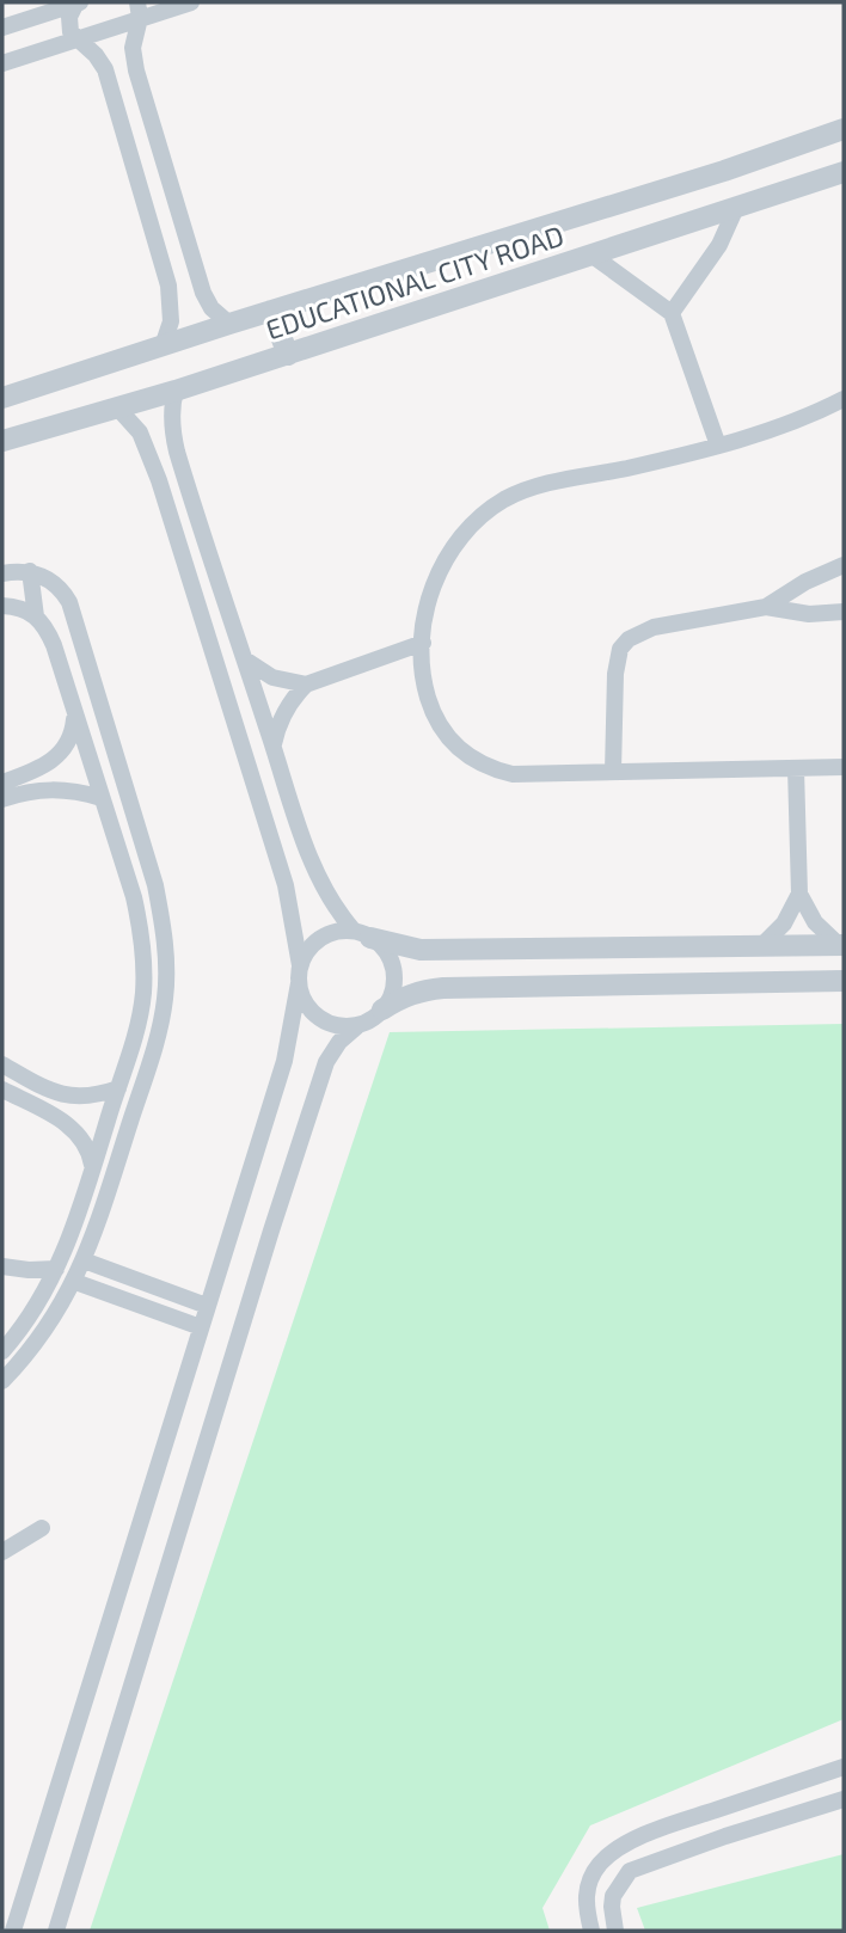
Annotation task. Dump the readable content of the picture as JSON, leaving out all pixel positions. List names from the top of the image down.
{
  "streets": {
    "street": ["EDUCATIONAL CITY ROAD"]
  }
}
